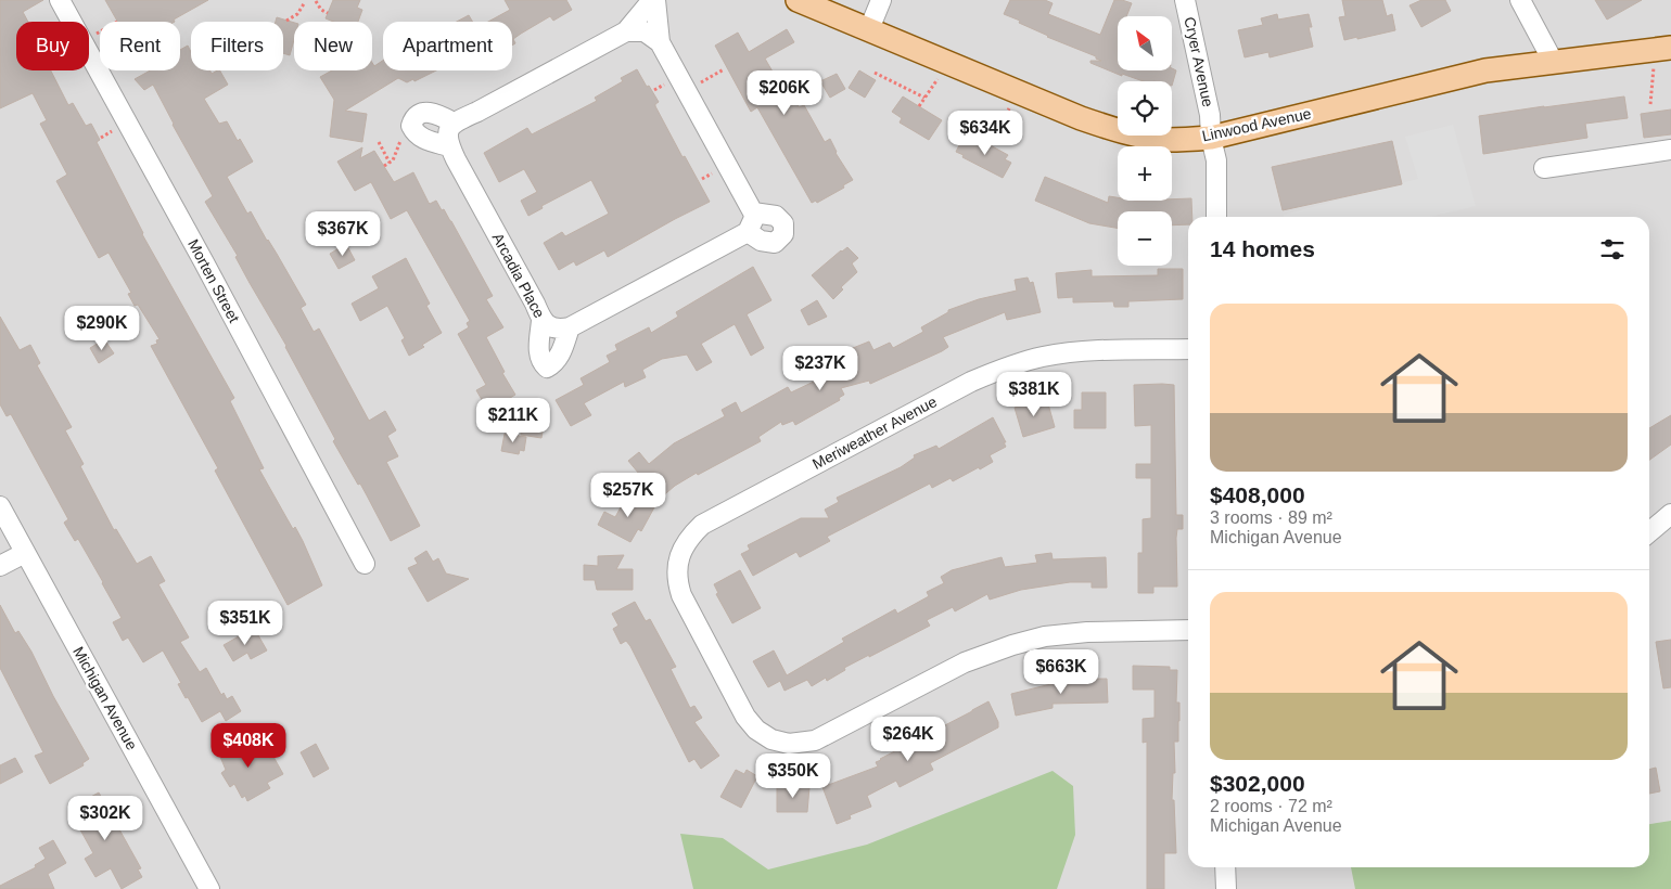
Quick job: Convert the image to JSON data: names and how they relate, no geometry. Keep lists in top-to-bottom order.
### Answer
{
  "streets": {
    "main road": ["Linwood Avenue"],
    "street": [
      "Cryer Avenue",
      "Arcadia Place",
      "Morten Street",
      "Meriweather Avenue",
      "Michigan Avenue"
    ]
  },
  "crossings": [
    ["Cryer Avenue", "Linwood Avenue"]
  ],
  "north": "top left",
  "page": {
    "map_buttons": ["+", "−"],
    "chip": [
      "Buy",
      "Rent",
      "Filters",
      "New",
      "Apartment"
    ],
    "price": [
      "$206K",
      "$634K",
      "$367K",
      "$290K",
      "$237K",
      "$381K",
      "$211K",
      "$257K",
      "$351K",
      "$663K",
      "$264K",
      "$408K",
      "$350K",
      "$302K"
    ],
    "heading": "14 homes",
    "list": [
      {
        "name": "$408,000",
        "note": "3 rooms · 89 m² · Michigan Avenue"
      },
      {
        "name": "$302,000",
        "note": "2 rooms · 72 m² · Michigan Avenue"
      }
    ]
  }
}
